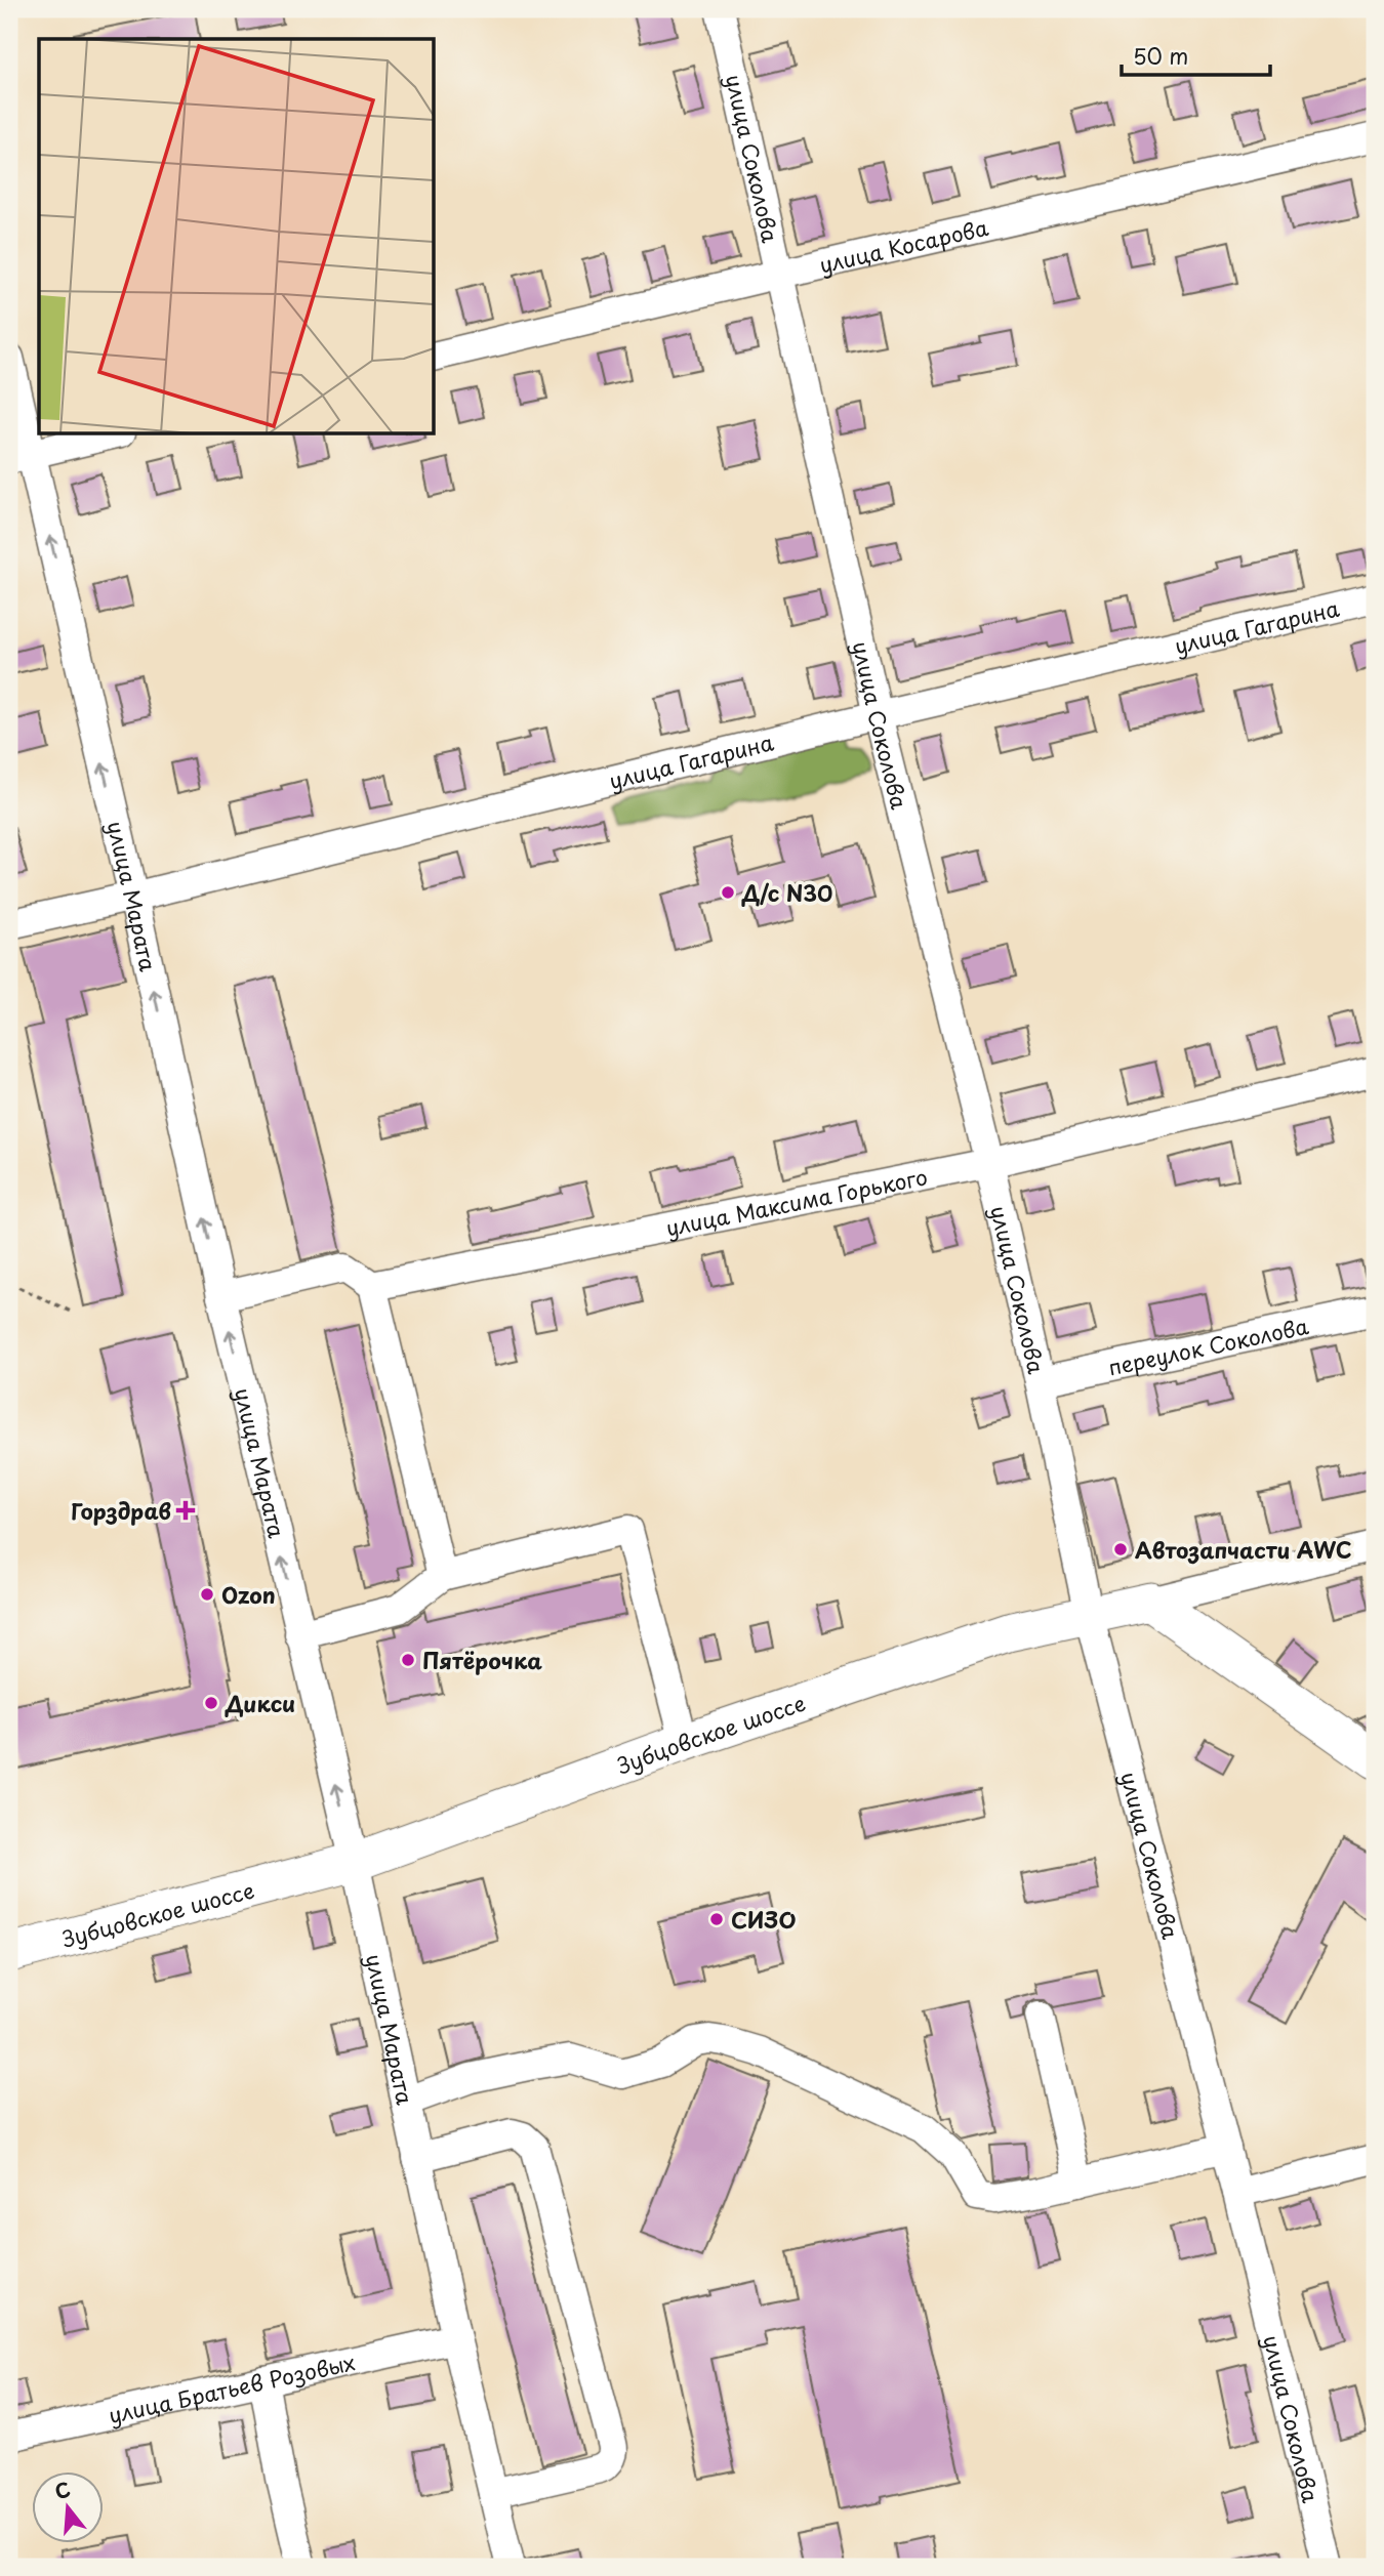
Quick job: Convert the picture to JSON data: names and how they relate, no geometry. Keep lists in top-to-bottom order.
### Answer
{
  "streets": {
    "main road": ["Зубцовское шоссе"],
    "street": [
      "улица Соколова",
      "улица Косарова",
      "улица Гагарина",
      "улица Марата",
      "улица Максима Горького",
      "переулок Соколова",
      "улица Братьев Розовых"
    ]
  },
  "crossings": [
    ["улица Соколова", "улица Косарова"],
    ["улица Соколова", "улица Гагарина"],
    ["улица Соколова", "улица Максима Горького"],
    ["улица Соколова", "переулок Соколова"],
    ["улица Соколова", "Зубцовское шоссе"],
    ["улица Гагарина", "улица Марата"],
    ["улица Марата", "Зубцовское шоссе"],
    ["улица Марата", "улица Братьев Розовых"]
  ],
  "one_way": ["улица Марата"],
  "places": {
    "other": [
      "Д/с N30",
      "Автозапчасти AWC",
      "Ozon",
      "Пятёрочка",
      "Дикси",
      "СИЗО"
    ],
    "health": ["Горздрав"]
  },
  "scale_bar": "50 m",
  "north": "top"
}
